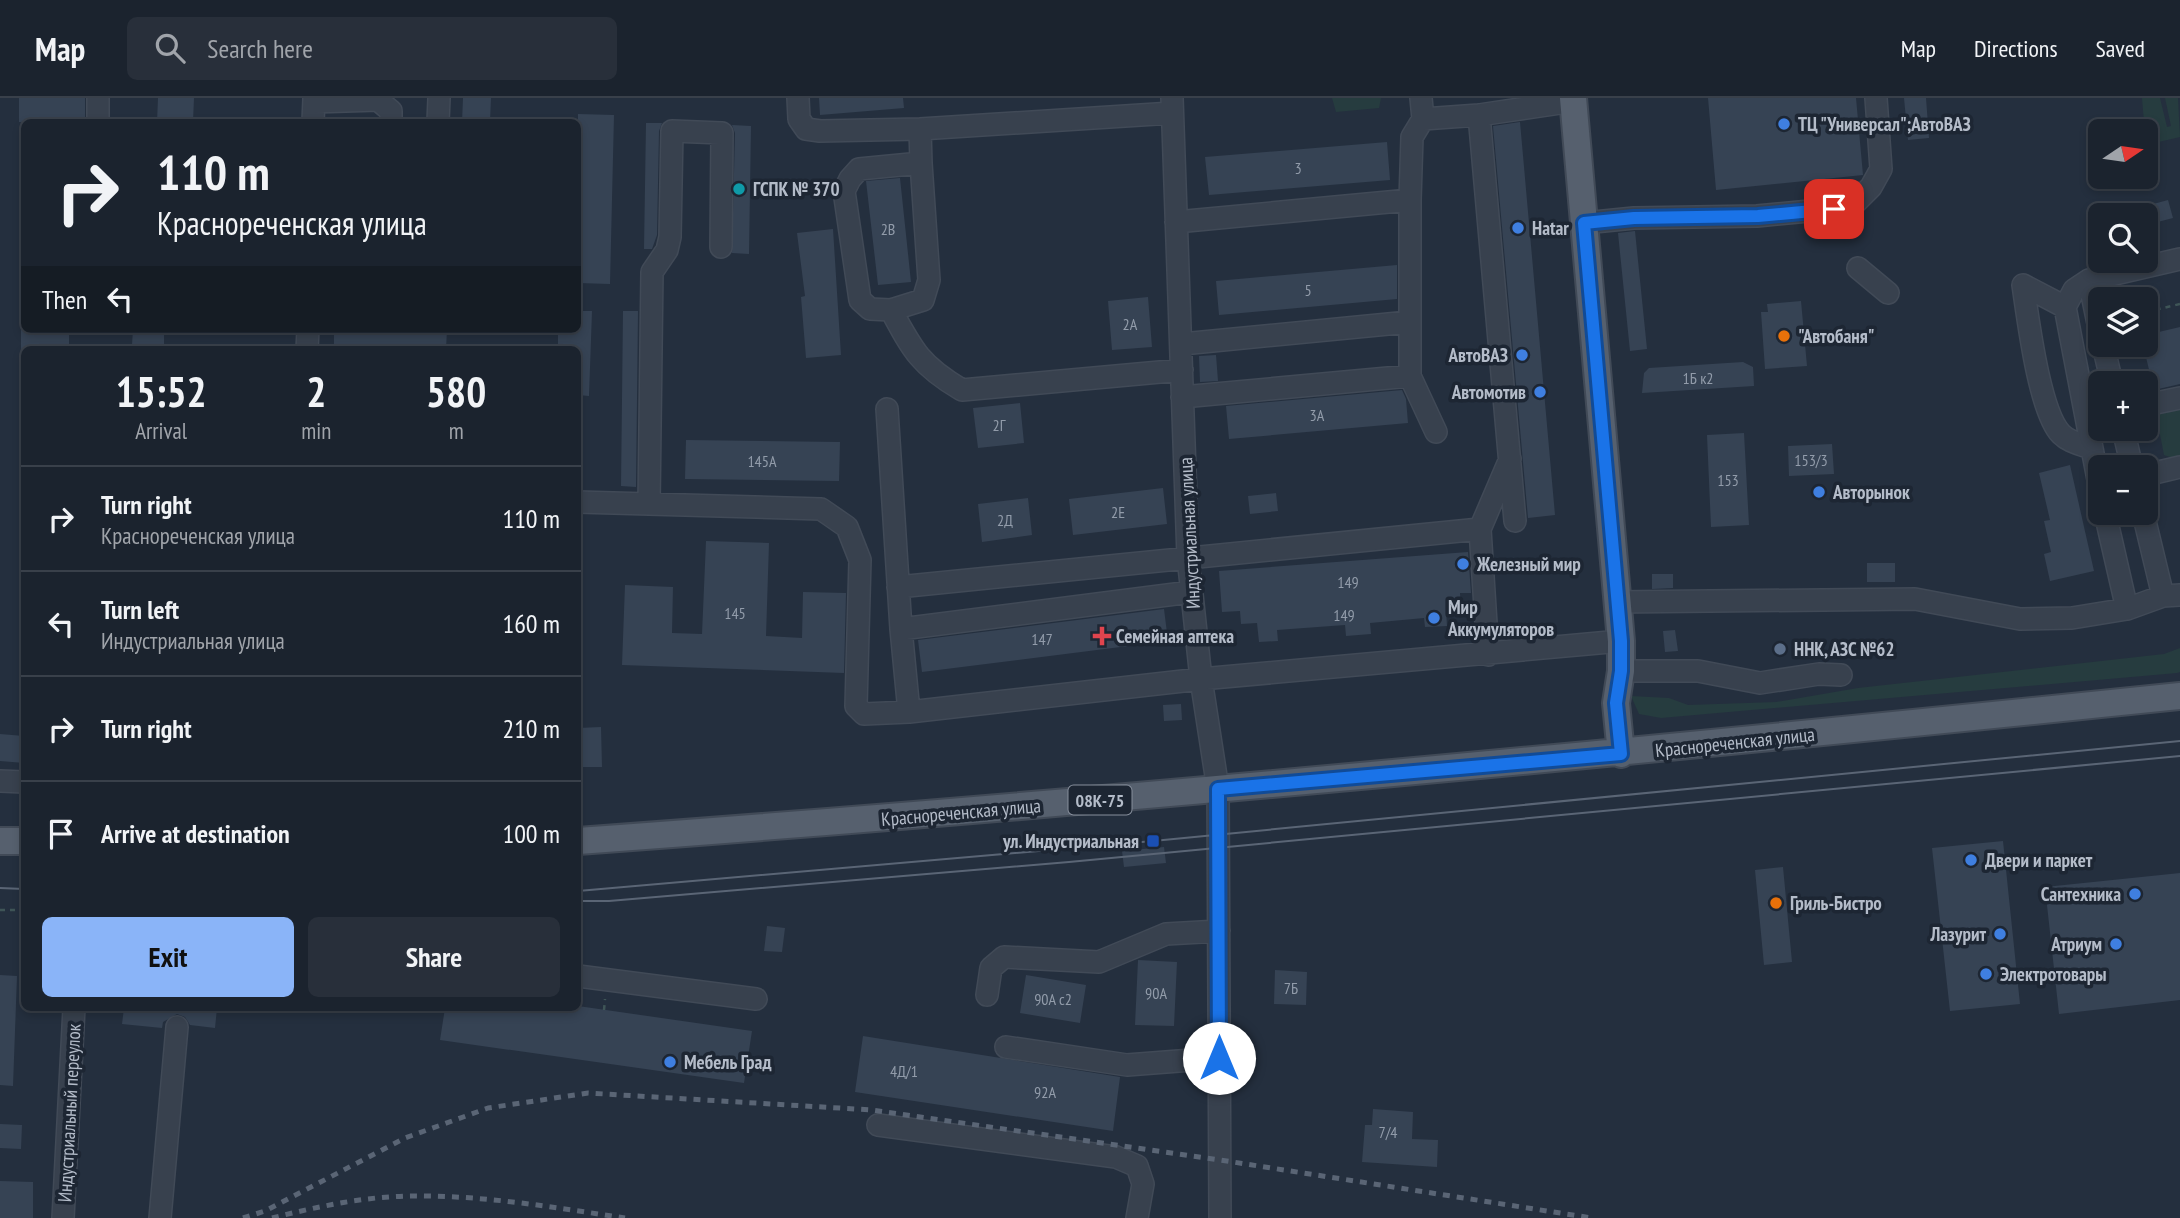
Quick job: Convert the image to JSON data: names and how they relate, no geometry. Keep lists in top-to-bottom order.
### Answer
{
  "streets": {
    "main road": ["Краснореченская улица", "08К-75"],
    "street": ["Индустриальная улица", "Индустриальный переулок"]
  },
  "crossings": [
    ["Индустриальная улица", "Краснореченская улица"]
  ],
  "places": {
    "other": [
      "ТЦ \"Универсал\";АвтоВАЗ",
      "ГСПК № 370",
      "Hatar",
      "\"Автобаня\"",
      "АвтоВАЗ",
      "Автомотив",
      "Авторынок",
      "Железный мир",
      "Мир Аккумуляторов",
      "ННК, АЗС №62",
      "Двери и паркет",
      "Сантехника",
      "Гриль-Бистро",
      "Лазурит",
      "Атриум",
      "Электротовары",
      "Мебель Град"
    ],
    "health": ["Семейная аптека"],
    "transit": ["ул. Индустриальная"]
  },
  "house_numbers": [
    "3",
    "2В",
    "5",
    "2А",
    "1Б к2",
    "3А",
    "2Г",
    "153/3",
    "145А",
    "153",
    "2Е",
    "2Д",
    "149",
    "145",
    "149",
    "147",
    "7Б",
    "90А",
    "90А с2",
    "4Д/1",
    "92А",
    "7/4"
  ],
  "north": "right",
  "page": {
    "header": "Map",
    "search": "Search here",
    "nav": ["Map", "Directions", "Saved"],
    "map_buttons": ["+", "−"],
    "turn": ["110 m", "Краснореченская улица"],
    "then": "Then",
    "eta": [
      "15:52",
      "Arrival",
      "2",
      "min",
      "580",
      "m"
    ],
    "list": [
      {
        "name": "Turn right",
        "note": "Краснореченская улица",
        "value": "110 m"
      },
      {
        "name": "Turn left",
        "note": "Индустриальная улица",
        "value": "160 m"
      },
      {
        "name": "Turn right",
        "value": "210 m"
      },
      {
        "name": "Arrive at destination",
        "value": "100 m"
      }
    ],
    "buttons": ["Exit", "Share"]
  }
}
